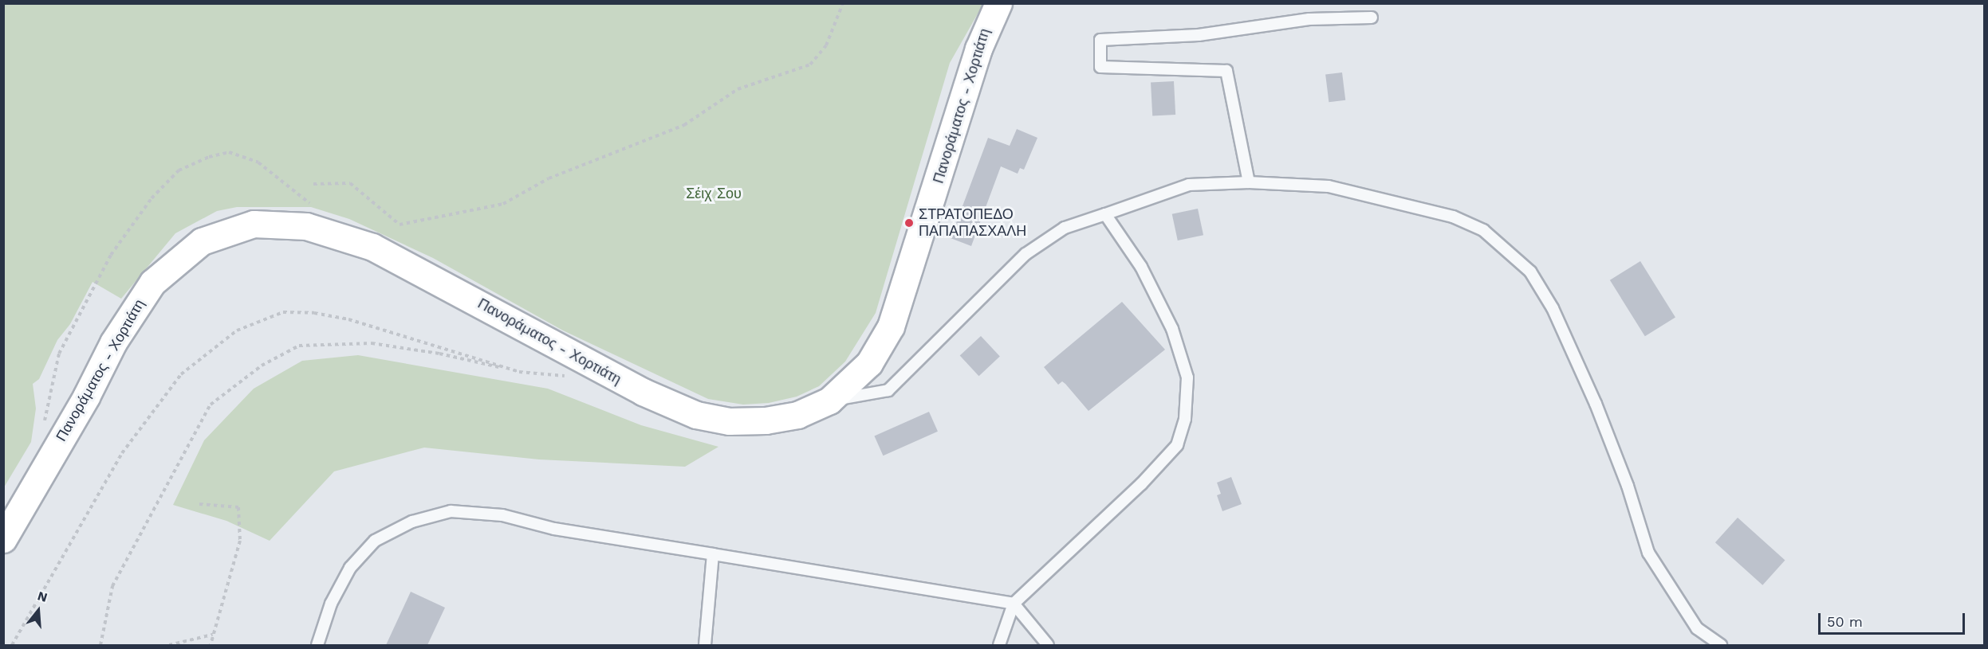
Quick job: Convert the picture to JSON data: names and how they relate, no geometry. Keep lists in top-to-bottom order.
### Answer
{
  "streets": {
    "main road": ["Πανοράματος - Χορτιάτη"]
  },
  "parks": ["Σέιχ Σου"],
  "places": ["ΣΤΡΑΤΟΠΕΔΟ ΠΑΠΑΠΑΣΧΑΛΗ"],
  "scale_bar": "50 m",
  "north": "top"
}
